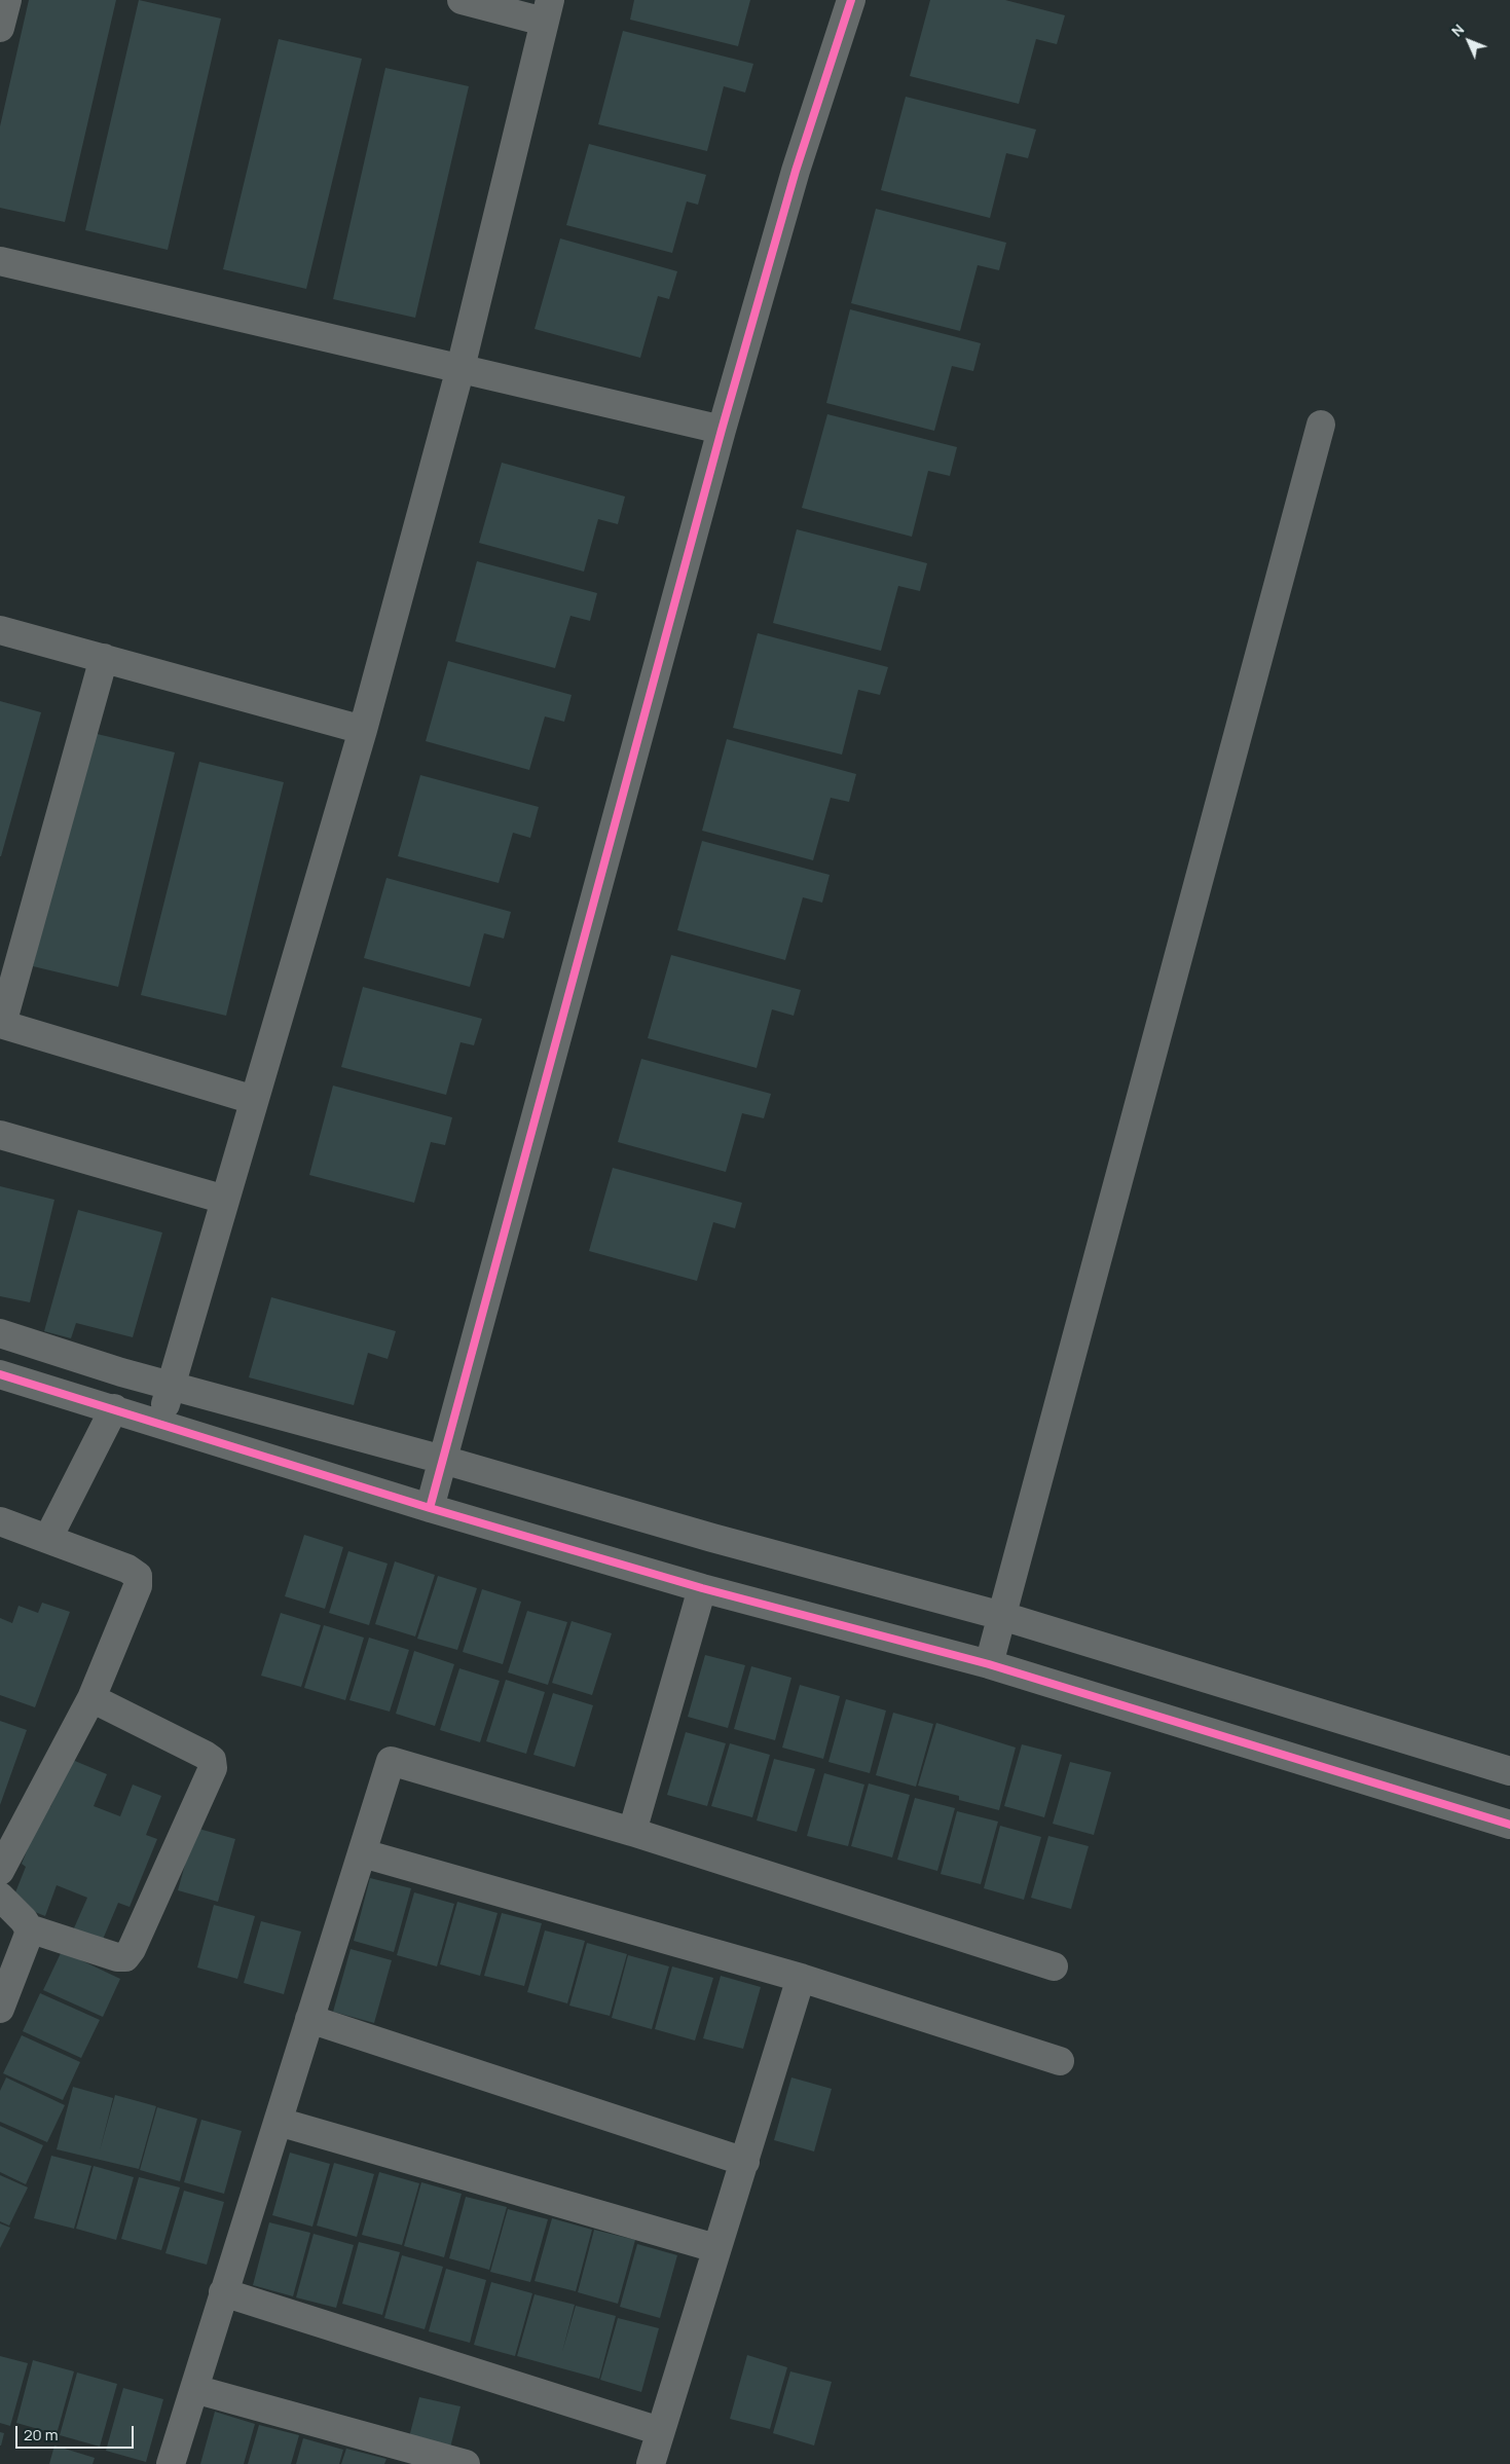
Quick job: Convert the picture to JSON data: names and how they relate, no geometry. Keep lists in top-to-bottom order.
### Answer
{
  "scale_bar": "20 m",
  "north": "top left"
}
